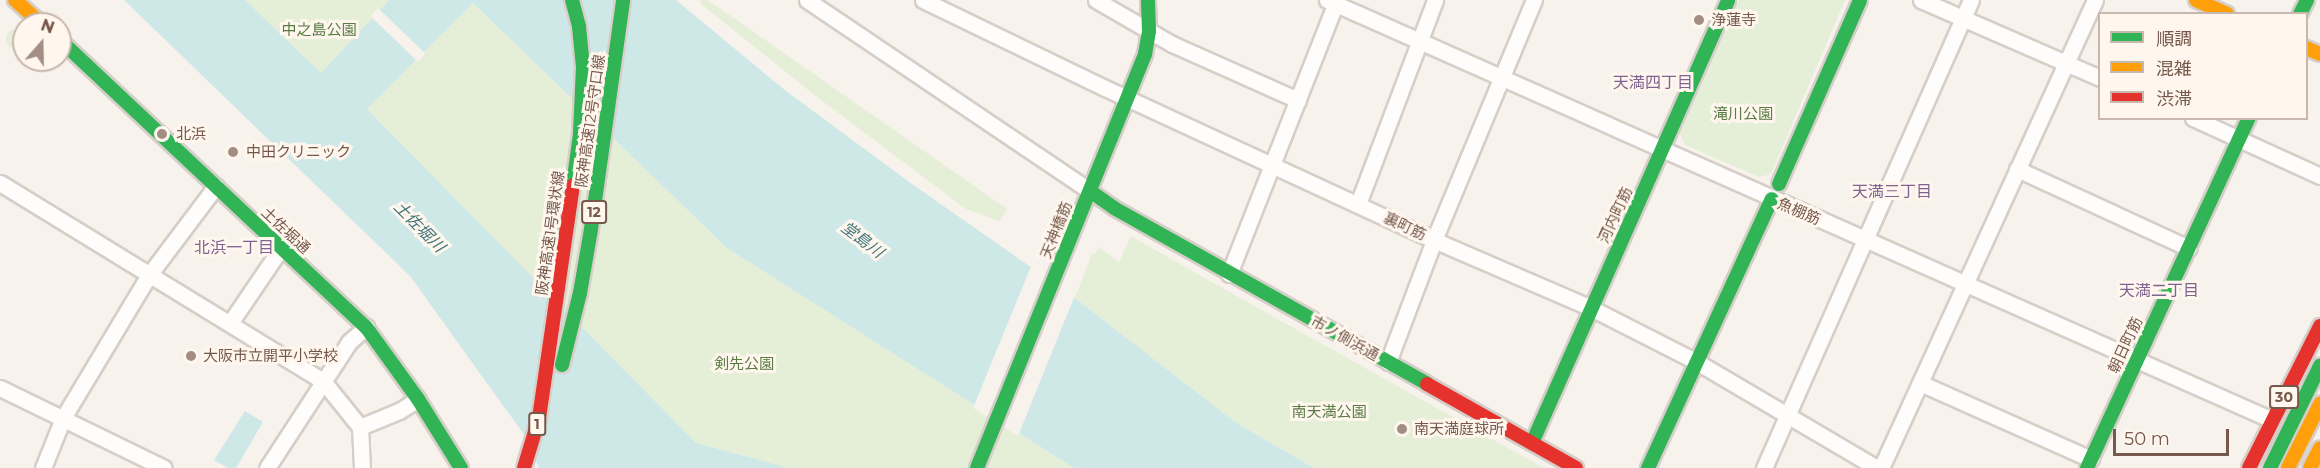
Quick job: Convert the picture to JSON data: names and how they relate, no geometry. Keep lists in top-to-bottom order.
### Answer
{
  "streets": {
    "main road": [
      "阪神高速12号守口線",
      "12",
      "河内町筋",
      "土佐堀通",
      "天神橋筋",
      "阪神高速1号環状線",
      "市ノ側浜通",
      "朝日町筋",
      "30",
      "1"
    ],
    "street": ["魚棚筋", "裏町筋"]
  },
  "crossings": [
    ["阪神高速12号守口線", "阪神高速1号環状線"],
    ["魚棚筋", "河内町筋"],
    ["魚棚筋", "朝日町筋"],
    ["魚棚筋", "30"],
    ["河内町筋", "裏町筋"],
    ["河内町筋", "市ノ側浜通"],
    ["裏町筋", "天神橋筋"],
    ["天神橋筋", "市ノ側浜通"]
  ],
  "districts": [
    "天満四丁目",
    "天満三丁目",
    "北浜一丁目",
    "天満二丁目"
  ],
  "water": ["土佐堀川", "堂島川"],
  "parks": [
    "中之島公園",
    "滝川公園",
    "剣先公園",
    "南天満公園"
  ],
  "places": [
    "浄蓮寺",
    "北浜",
    "中田クリニック",
    "大阪市立開平小学校",
    "南天満庭球所"
  ],
  "legend": ["順調", "混雑", "渋滞"],
  "scale_bar": "50 m",
  "north": "top"
}
